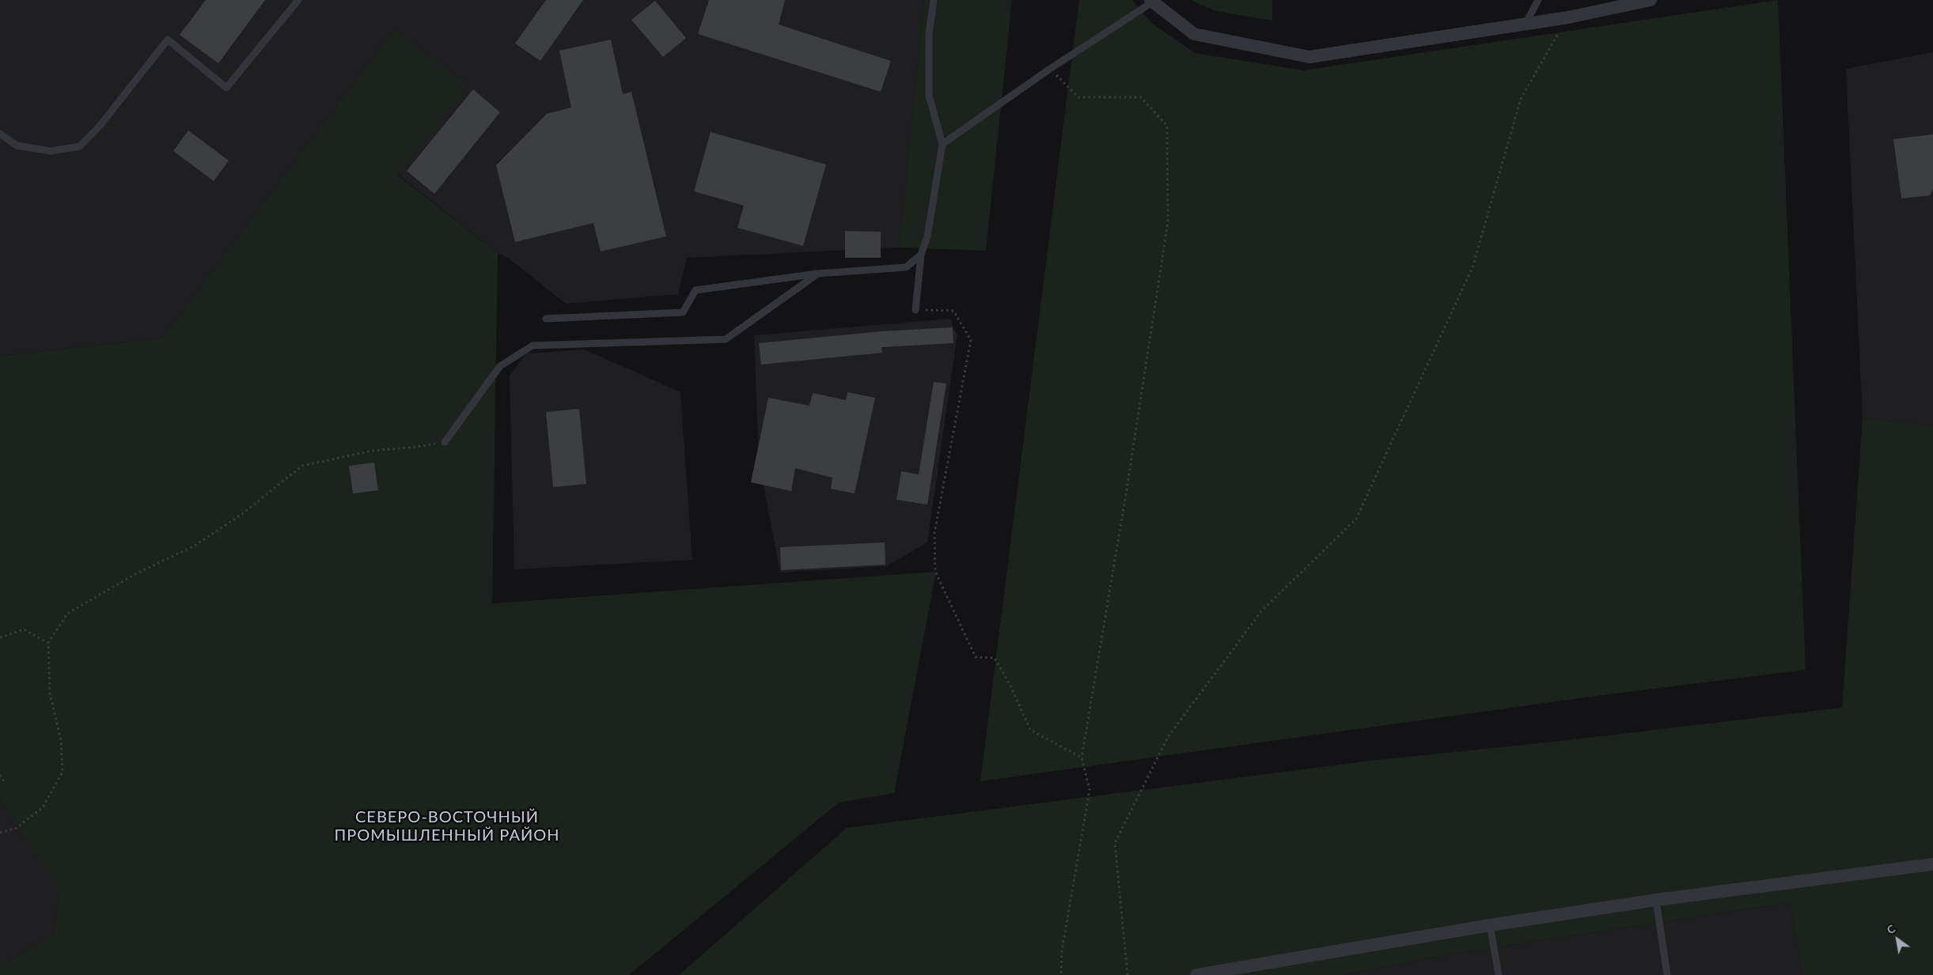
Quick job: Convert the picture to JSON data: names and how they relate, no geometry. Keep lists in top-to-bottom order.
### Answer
{
  "districts": ["СЕВЕРО-ВОСТОЧНЫЙ ПРОМЫШЛЕННЫЙ РАЙОН"],
  "north": "top left"
}
